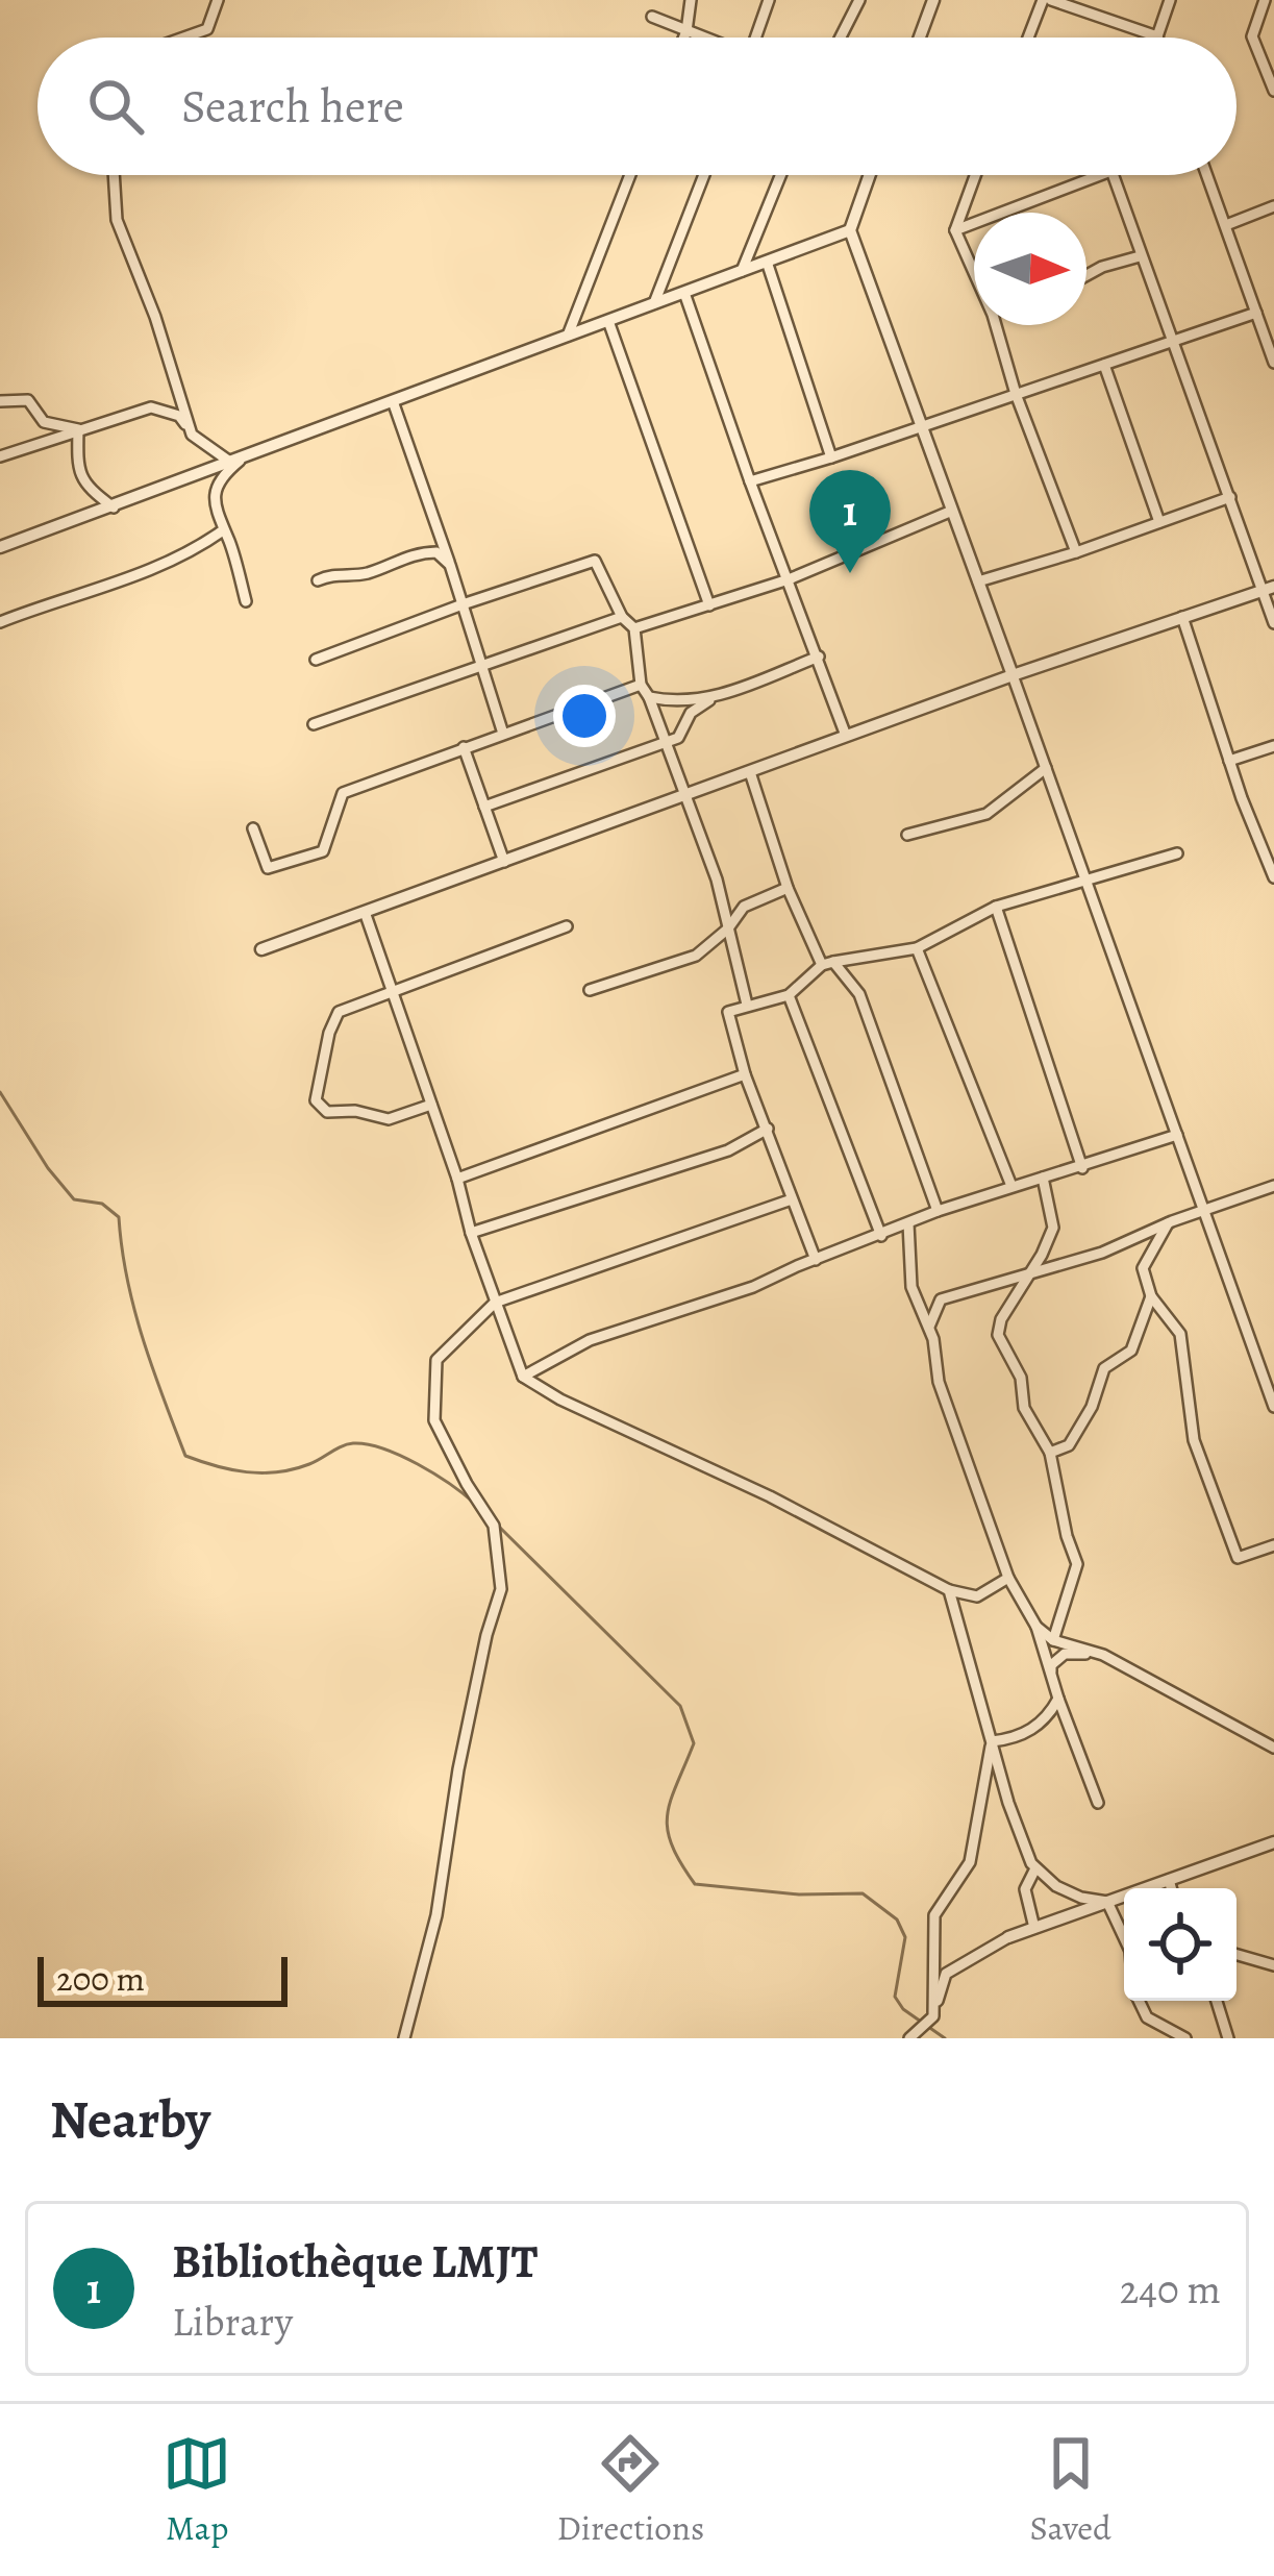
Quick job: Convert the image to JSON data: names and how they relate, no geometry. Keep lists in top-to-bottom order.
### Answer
{
  "scale_bar": "200 m",
  "north": "right",
  "page": {
    "search": "Search here",
    "pins": "1",
    "scale": "200 m",
    "heading": "Nearby",
    "list": [
      {
        "mark": "1",
        "name": "Bibliothèque LMJT",
        "note": "Library",
        "value": "240 m"
      }
    ],
    "nav": ["Map", "Directions", "Saved"]
  }
}
